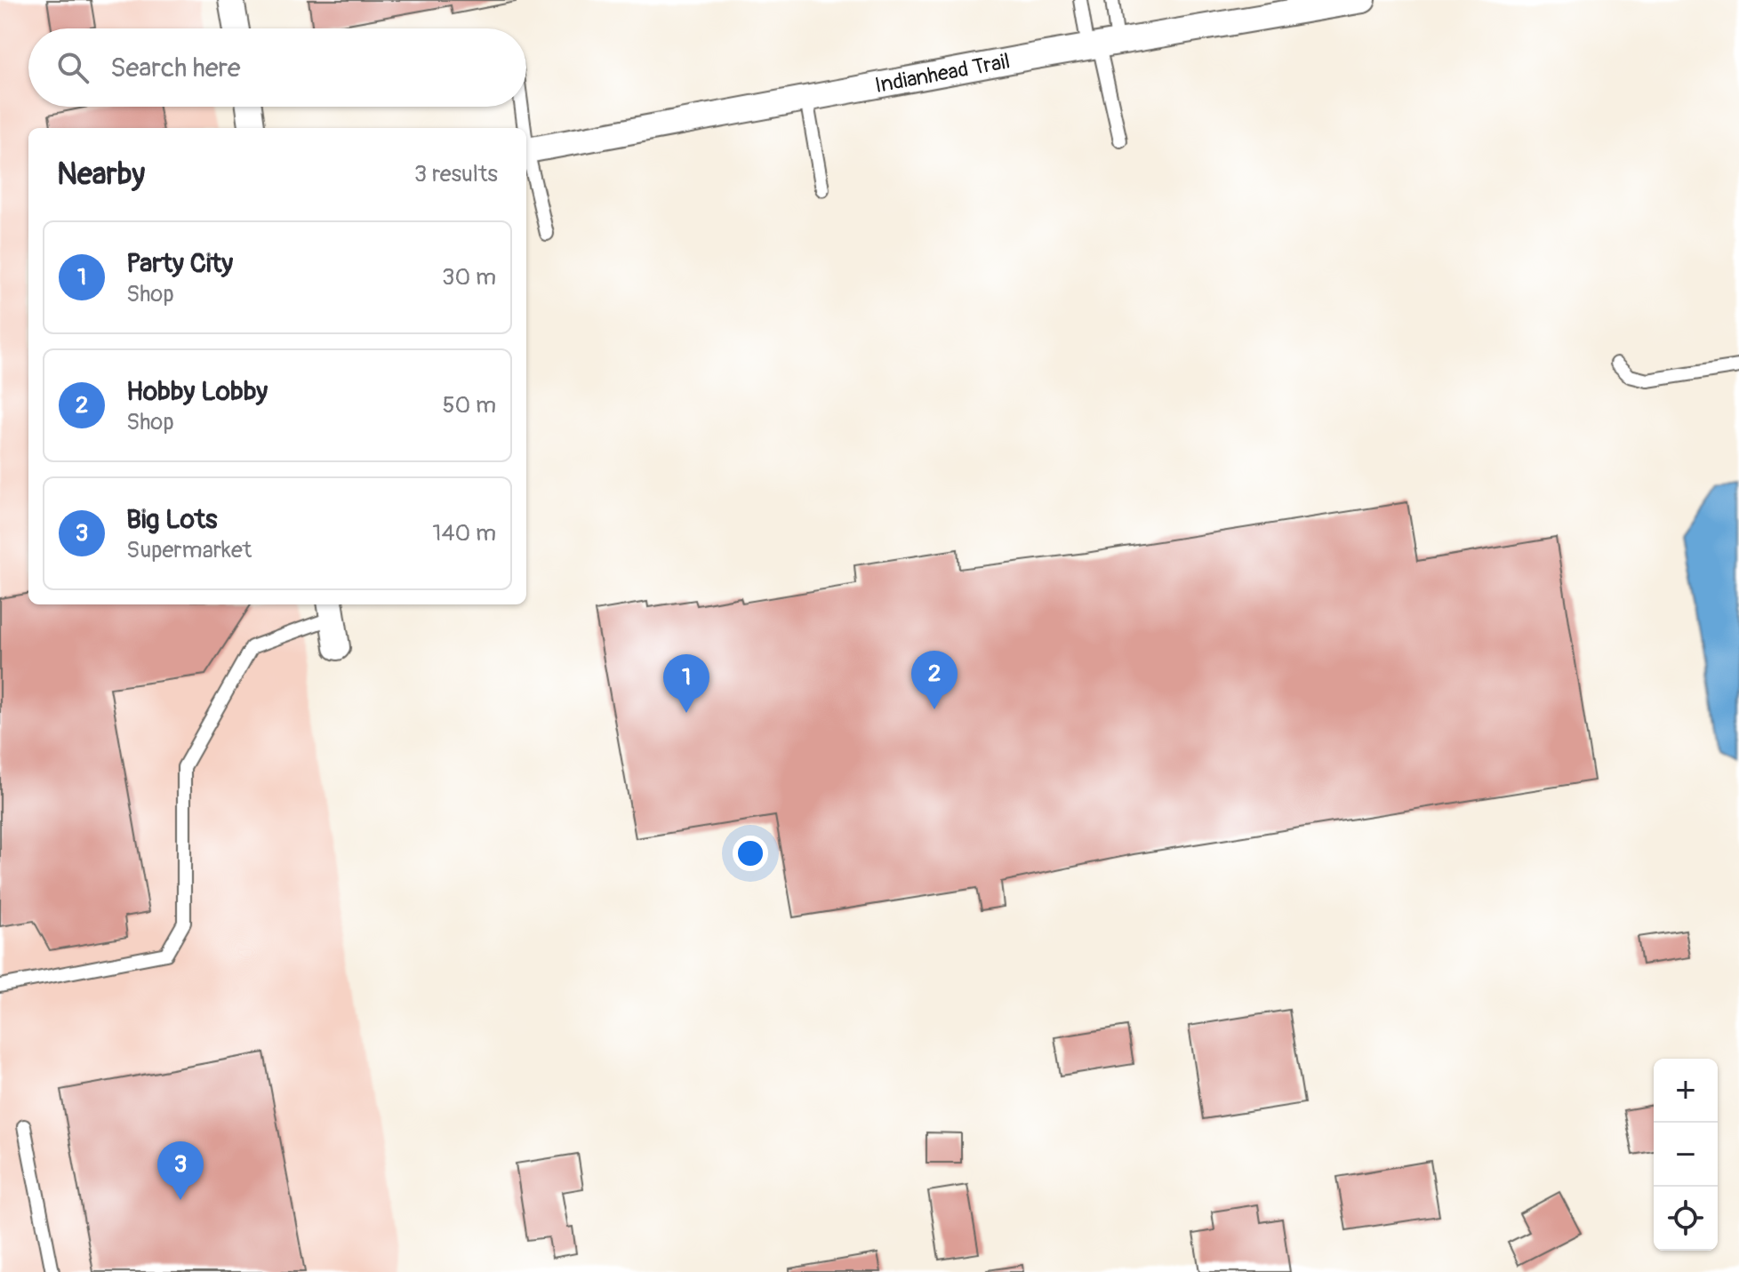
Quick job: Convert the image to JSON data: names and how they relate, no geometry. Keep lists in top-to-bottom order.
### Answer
{
  "streets": {
    "street": ["Indianhead Trail"]
  },
  "page": {
    "search": "Search here",
    "heading": ["Nearby", "3 results"],
    "list": [
      {
        "mark": "1",
        "name": "Party City",
        "note": "Shop",
        "value": "30 m"
      },
      {
        "mark": "2",
        "name": "Hobby Lobby",
        "note": "Shop",
        "value": "50 m"
      },
      {
        "mark": "3",
        "name": "Big Lots",
        "note": "Supermarket",
        "value": "140 m"
      }
    ],
    "pins": ["2", "1", "3"],
    "map_buttons": ["+", "−"]
  }
}
